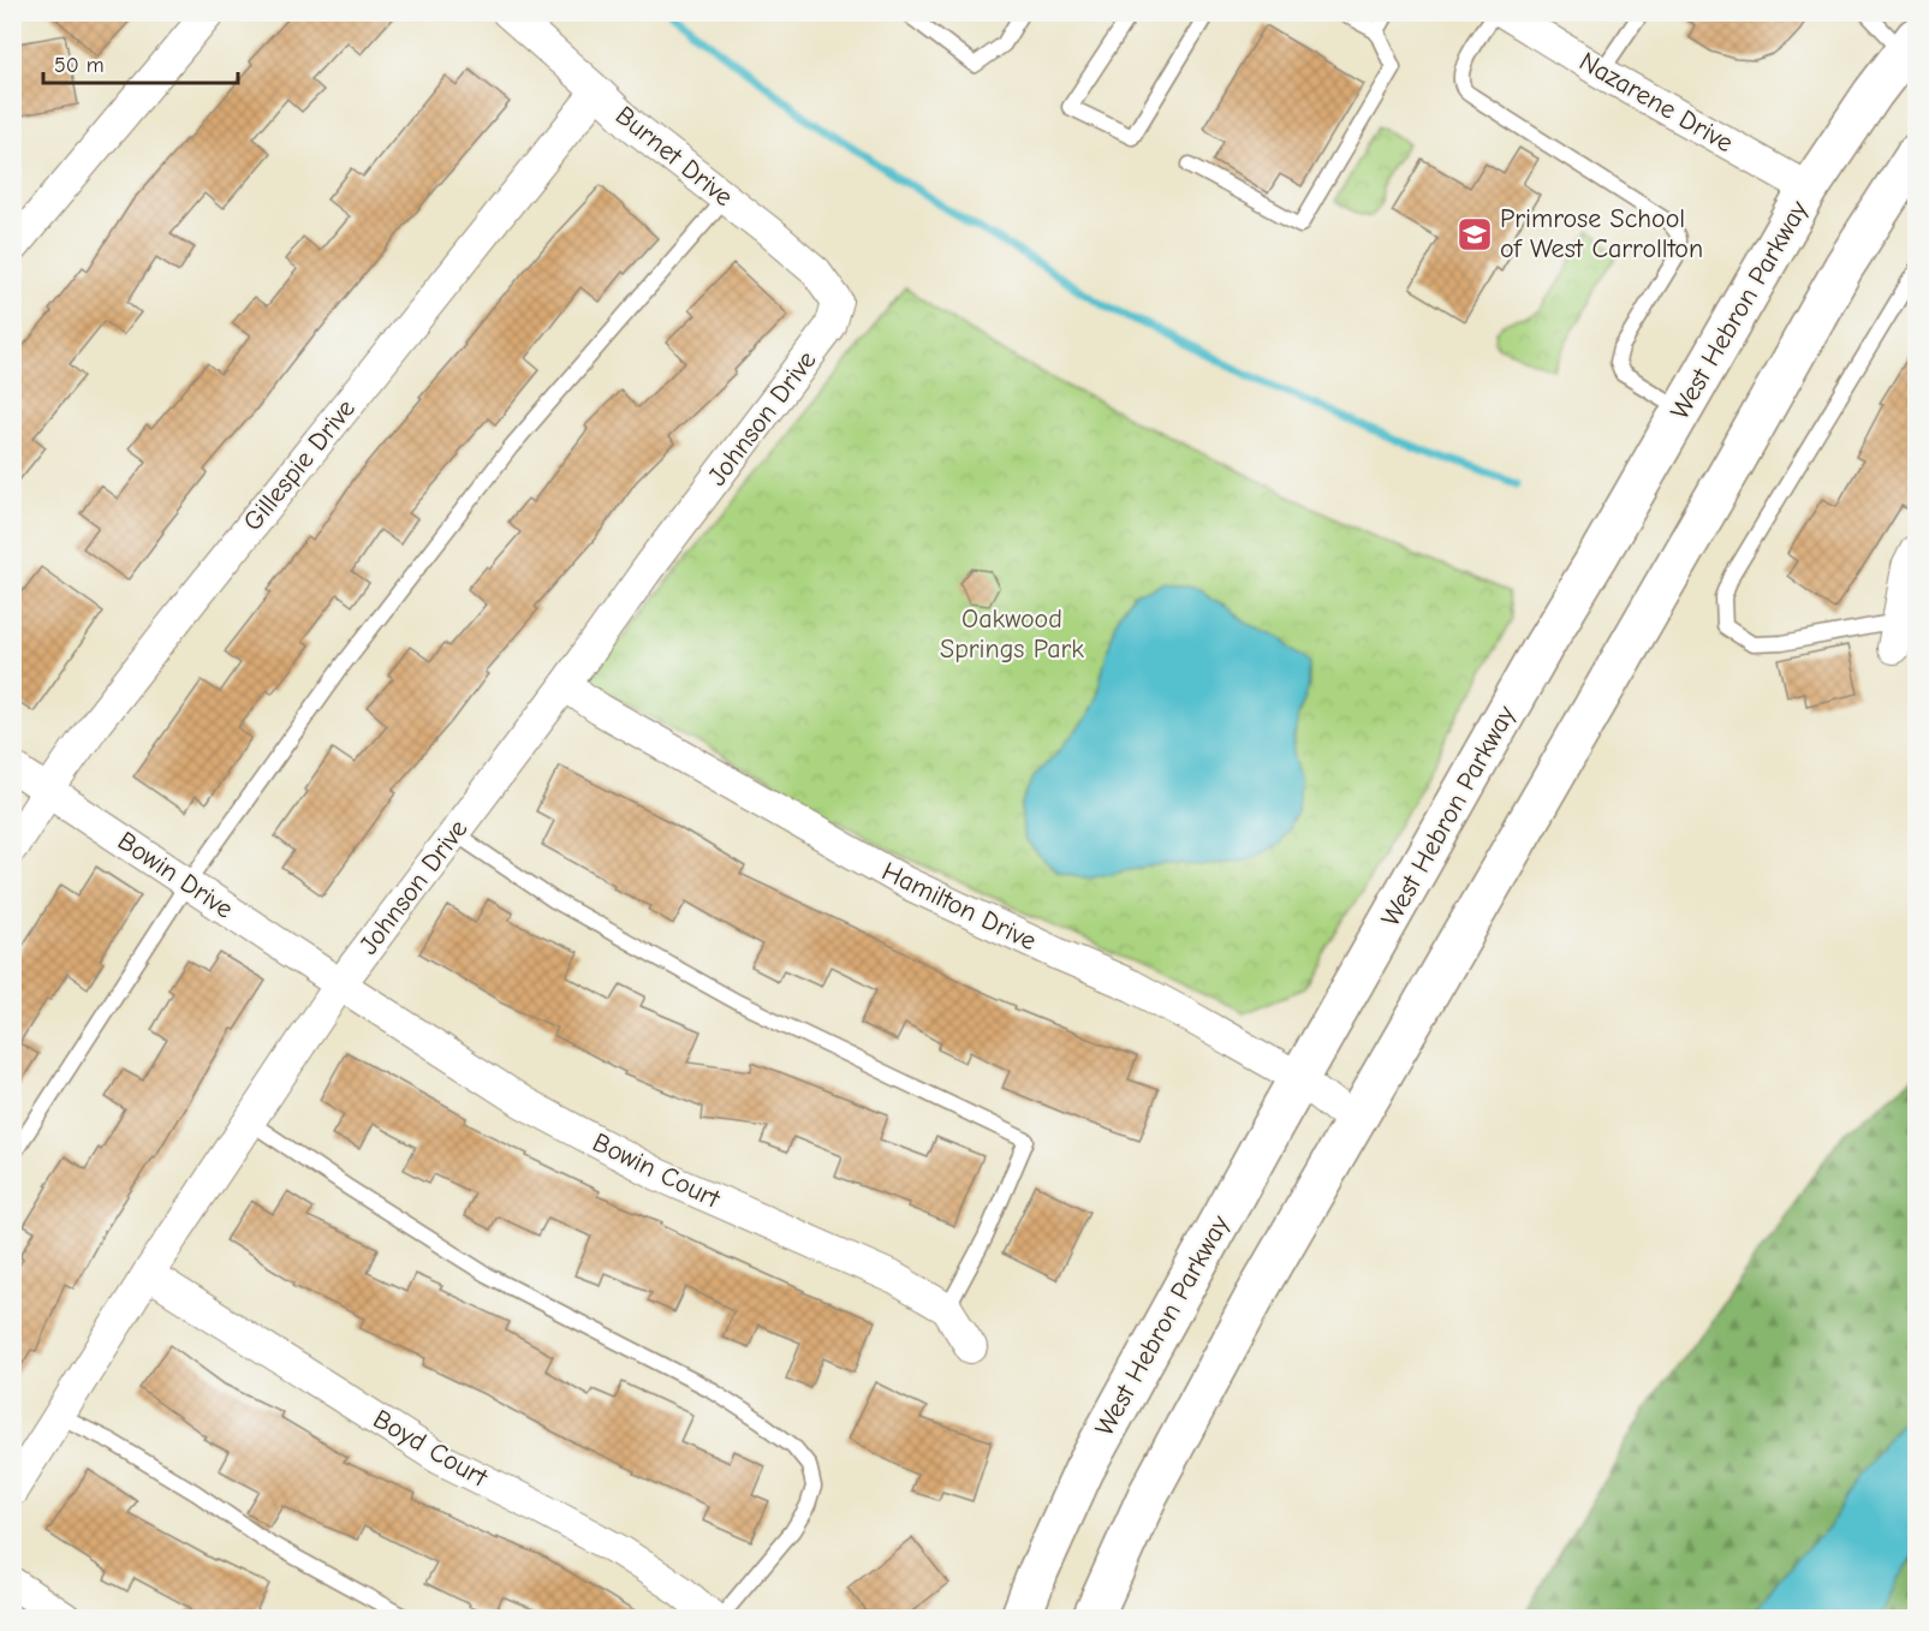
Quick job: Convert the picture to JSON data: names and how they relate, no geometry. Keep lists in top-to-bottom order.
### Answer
{
  "streets": {
    "main road": ["West Hebron Parkway"],
    "street": [
      "Nazarene Drive",
      "Burnet Drive",
      "Johnson Drive",
      "Gillespie Drive",
      "Bowin Drive",
      "Hamilton Drive",
      "Bowin Court",
      "Boyd Court"
    ]
  },
  "crossings": [
    ["Nazarene Drive", "West Hebron Parkway"],
    ["Burnet Drive", "Johnson Drive"],
    ["Burnet Drive", "Gillespie Drive"],
    ["West Hebron Parkway", "Hamilton Drive"],
    ["Johnson Drive", "Bowin Drive"],
    ["Johnson Drive", "Hamilton Drive"],
    ["Johnson Drive", "Bowin Court"],
    ["Johnson Drive", "Boyd Court"],
    ["Gillespie Drive", "Bowin Drive"],
    ["Bowin Drive", "Bowin Court"]
  ],
  "parks": ["Oakwood Springs Park"],
  "places": {
    "school or university": ["Primrose School of West Carrollton"]
  },
  "scale_bar": "50 m"
}
